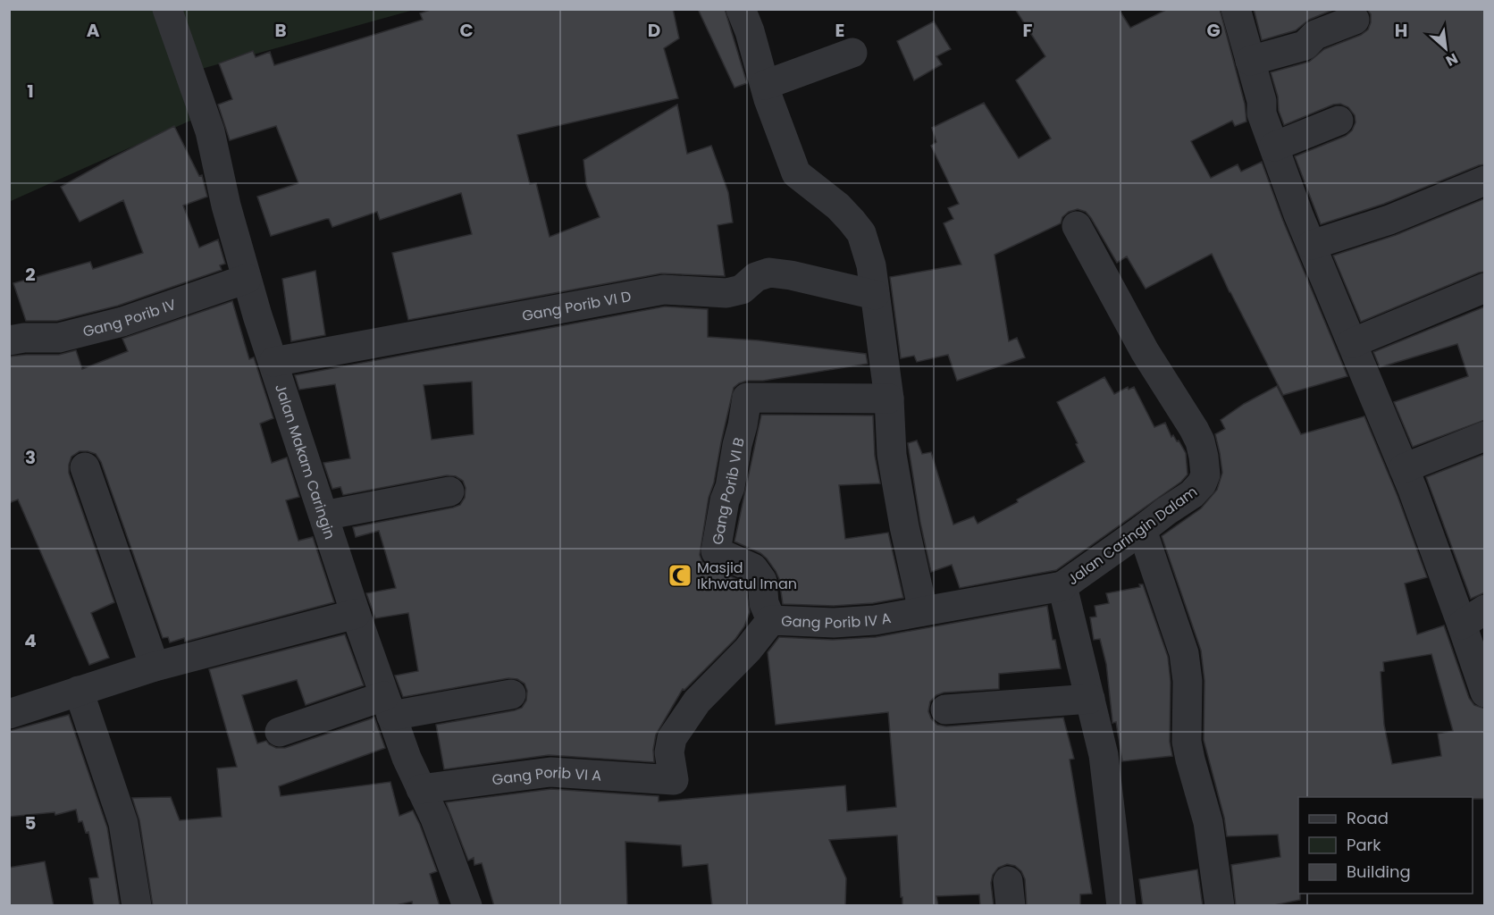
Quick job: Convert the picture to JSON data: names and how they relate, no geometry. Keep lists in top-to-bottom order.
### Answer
{
  "streets": {
    "street": [
      "Gang Porib VI D",
      "Gang Porib IV",
      "Jalan Makam Caringin",
      "Gang Porib VI B",
      "Jalan Caringin Dalam",
      "Gang Porib IV A",
      "Gang Porib VI A"
    ]
  },
  "crossings": [
    ["Gang Porib VI D", "Jalan Makam Caringin"],
    ["Gang Porib IV", "Jalan Makam Caringin"],
    ["Jalan Makam Caringin", "Gang Porib VI A"],
    ["Gang Porib VI B", "Gang Porib IV A"],
    ["Jalan Caringin Dalam", "Gang Porib IV A"],
    ["Gang Porib IV A", "Gang Porib VI A"]
  ],
  "places": {
    "mosque": ["Masjid Ikhwatul Iman"]
  },
  "legend": ["Road", "Park", "Building"],
  "north": "bottom right",
  "grid": {
    "columns": [
      "A",
      "B",
      "C",
      "D",
      "E",
      "F",
      "G",
      "H"
    ],
    "rows": [
      "1",
      "2",
      "3",
      "4",
      "5"
    ]
  }
}
